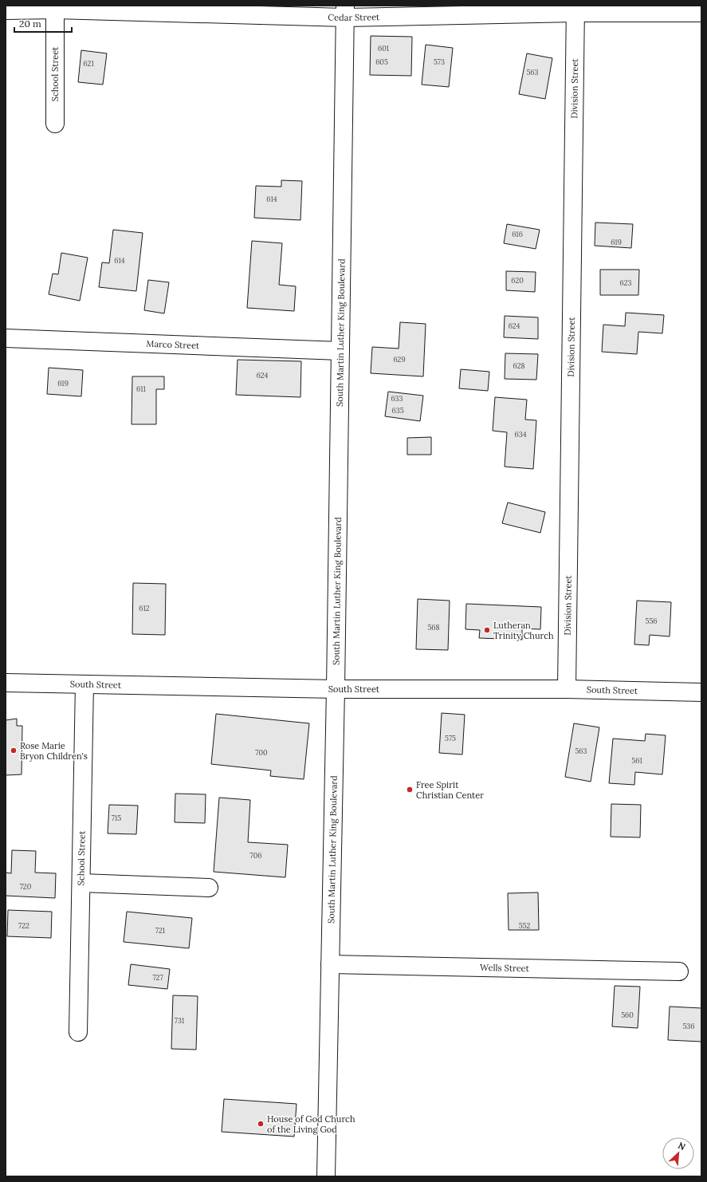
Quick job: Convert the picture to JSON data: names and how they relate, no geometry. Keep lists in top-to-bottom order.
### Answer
{
  "streets": {
    "street": [
      "Cedar Street",
      "School Street",
      "Division Street",
      "South Martin Luther King Boulevard",
      "Marco Street",
      "South Street",
      "Wells Street"
    ]
  },
  "crossings": [
    ["Cedar Street", "School Street"],
    ["Cedar Street", "Division Street"],
    ["Cedar Street", "South Martin Luther King Boulevard"],
    ["School Street", "South Street"],
    ["Division Street", "South Street"],
    ["South Martin Luther King Boulevard", "Marco Street"],
    ["South Martin Luther King Boulevard", "South Street"],
    ["South Martin Luther King Boulevard", "Wells Street"]
  ],
  "places": [
    "Lutheran Trinity Church",
    "Rose Marie Bryon Children's",
    "Free Spirit Christian Center",
    "House of God Church of the Living God"
  ],
  "house_numbers": [
    "601",
    "605",
    "573",
    "621",
    "563",
    "614",
    "616",
    "619",
    "614",
    "620",
    "623",
    "624",
    "629",
    "628",
    "624",
    "619",
    "611",
    "633",
    "635",
    "634",
    "612",
    "556",
    "568",
    "575",
    "563",
    "700",
    "561",
    "715",
    "706",
    "720",
    "722",
    "552",
    "721",
    "727",
    "560",
    "731",
    "536"
  ],
  "scale_bar": "20 m",
  "north": "top right"
}
